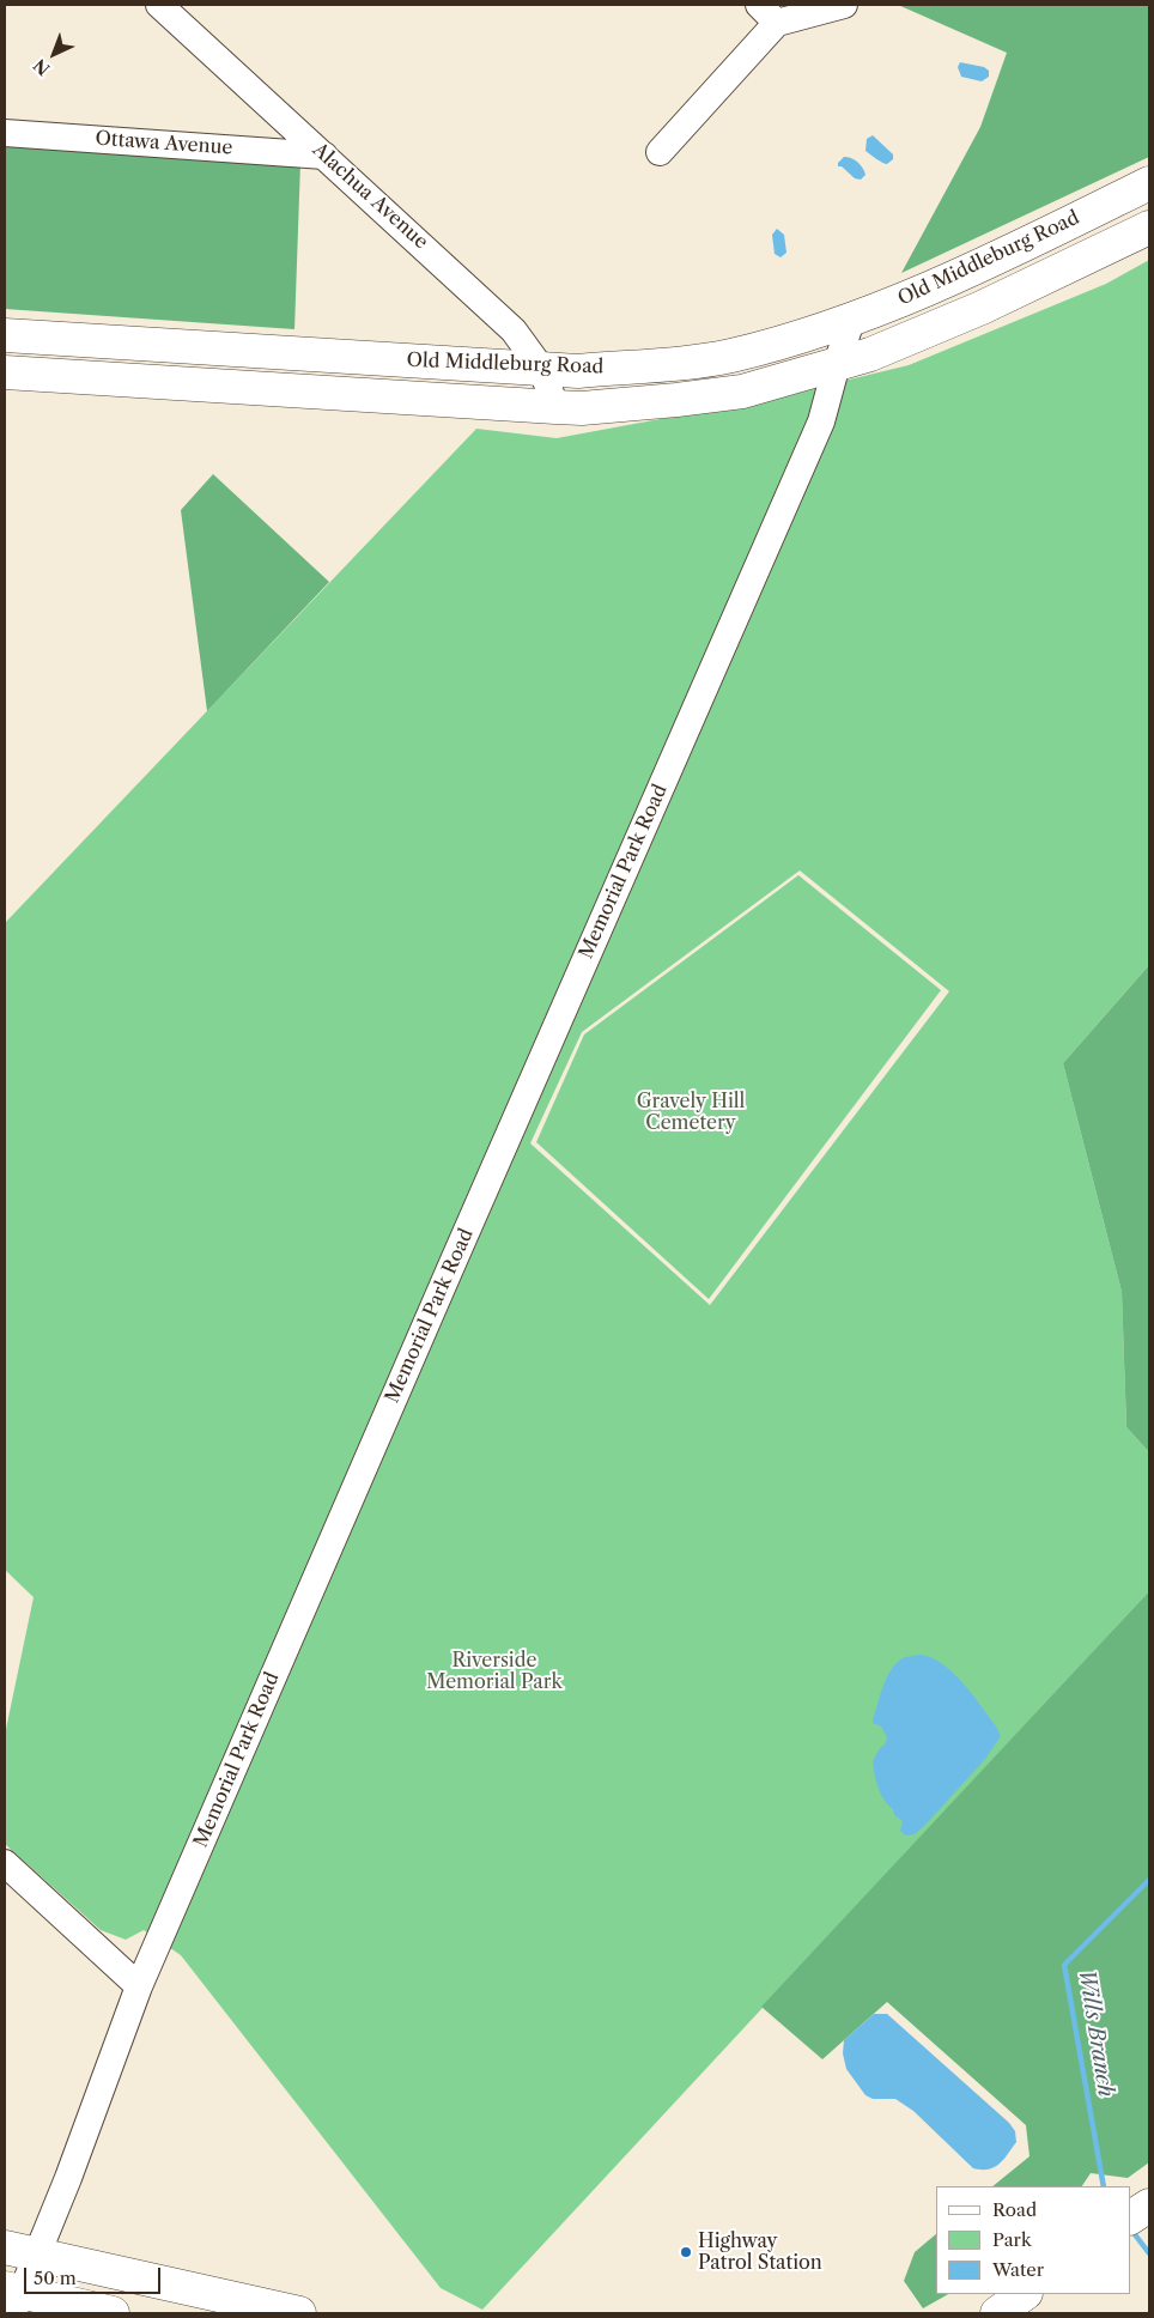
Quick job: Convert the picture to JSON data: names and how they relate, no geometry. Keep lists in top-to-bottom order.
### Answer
{
  "streets": {
    "main road": ["Old Middleburg Road"],
    "street": ["Ottawa Avenue", "Alachua Avenue", "Memorial Park Road"]
  },
  "crossings": [
    ["Ottawa Avenue", "Alachua Avenue"],
    ["Alachua Avenue", "Old Middleburg Road"],
    ["Old Middleburg Road", "Memorial Park Road"]
  ],
  "water": ["Wills Branch"],
  "parks": ["Gravely Hill Cemetery", "Riverside Memorial Park"],
  "places": ["Highway Patrol Station"],
  "legend": ["Road", "Park", "Water"],
  "scale_bar": "50 m",
  "north": "bottom left"
}
